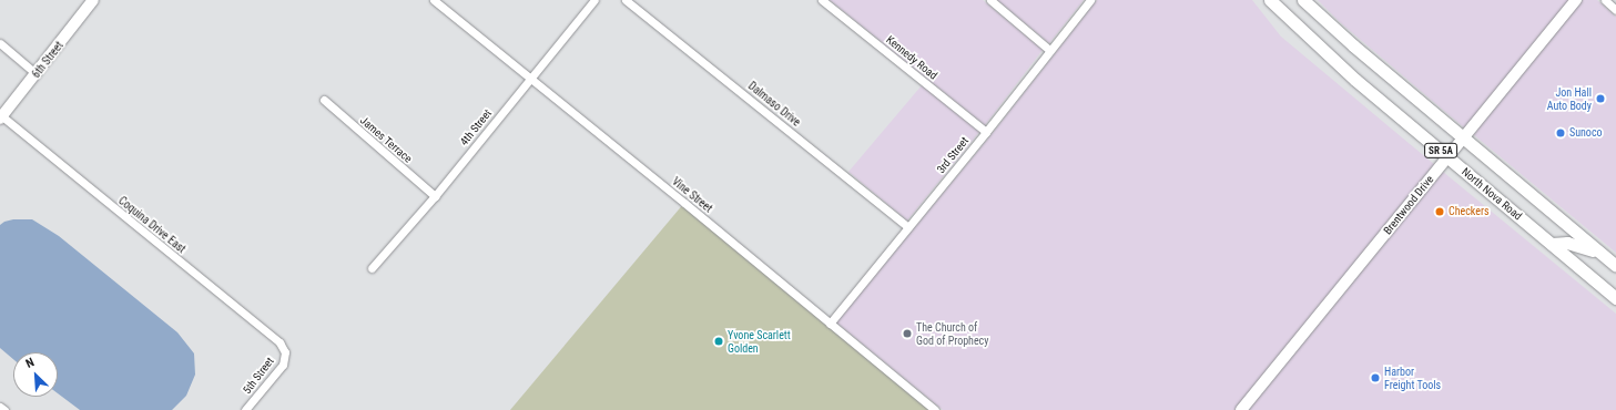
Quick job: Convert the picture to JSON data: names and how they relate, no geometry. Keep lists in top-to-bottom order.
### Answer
{
  "streets": {
    "main road": ["SR 5A", "North Nova Road"],
    "street": [
      "Kennedy Road",
      "6th Street",
      "Dalmaso Drive",
      "4th Street",
      "James Terrace",
      "3rd Street",
      "Vine Street",
      "Brentwood Drive",
      "Coquina Drive East",
      "5th Street"
    ]
  },
  "crossings": [
    ["Kennedy Road", "3rd Street"],
    ["6th Street", "Coquina Drive East"],
    ["Dalmaso Drive", "3rd Street"],
    ["4th Street", "James Terrace"],
    ["4th Street", "Vine Street"],
    ["SR 5A", "Brentwood Drive"],
    ["3rd Street", "Vine Street"],
    ["North Nova Road", "Brentwood Drive"],
    ["Coquina Drive East", "5th Street"]
  ],
  "places": [
    "Jon Hall Auto Body",
    "Sunoco",
    "Checkers",
    "The Church of God of Prophecy",
    "Yvone Scarlett Golden",
    "Harbor Freight Tools"
  ],
  "north": "top left"
}
